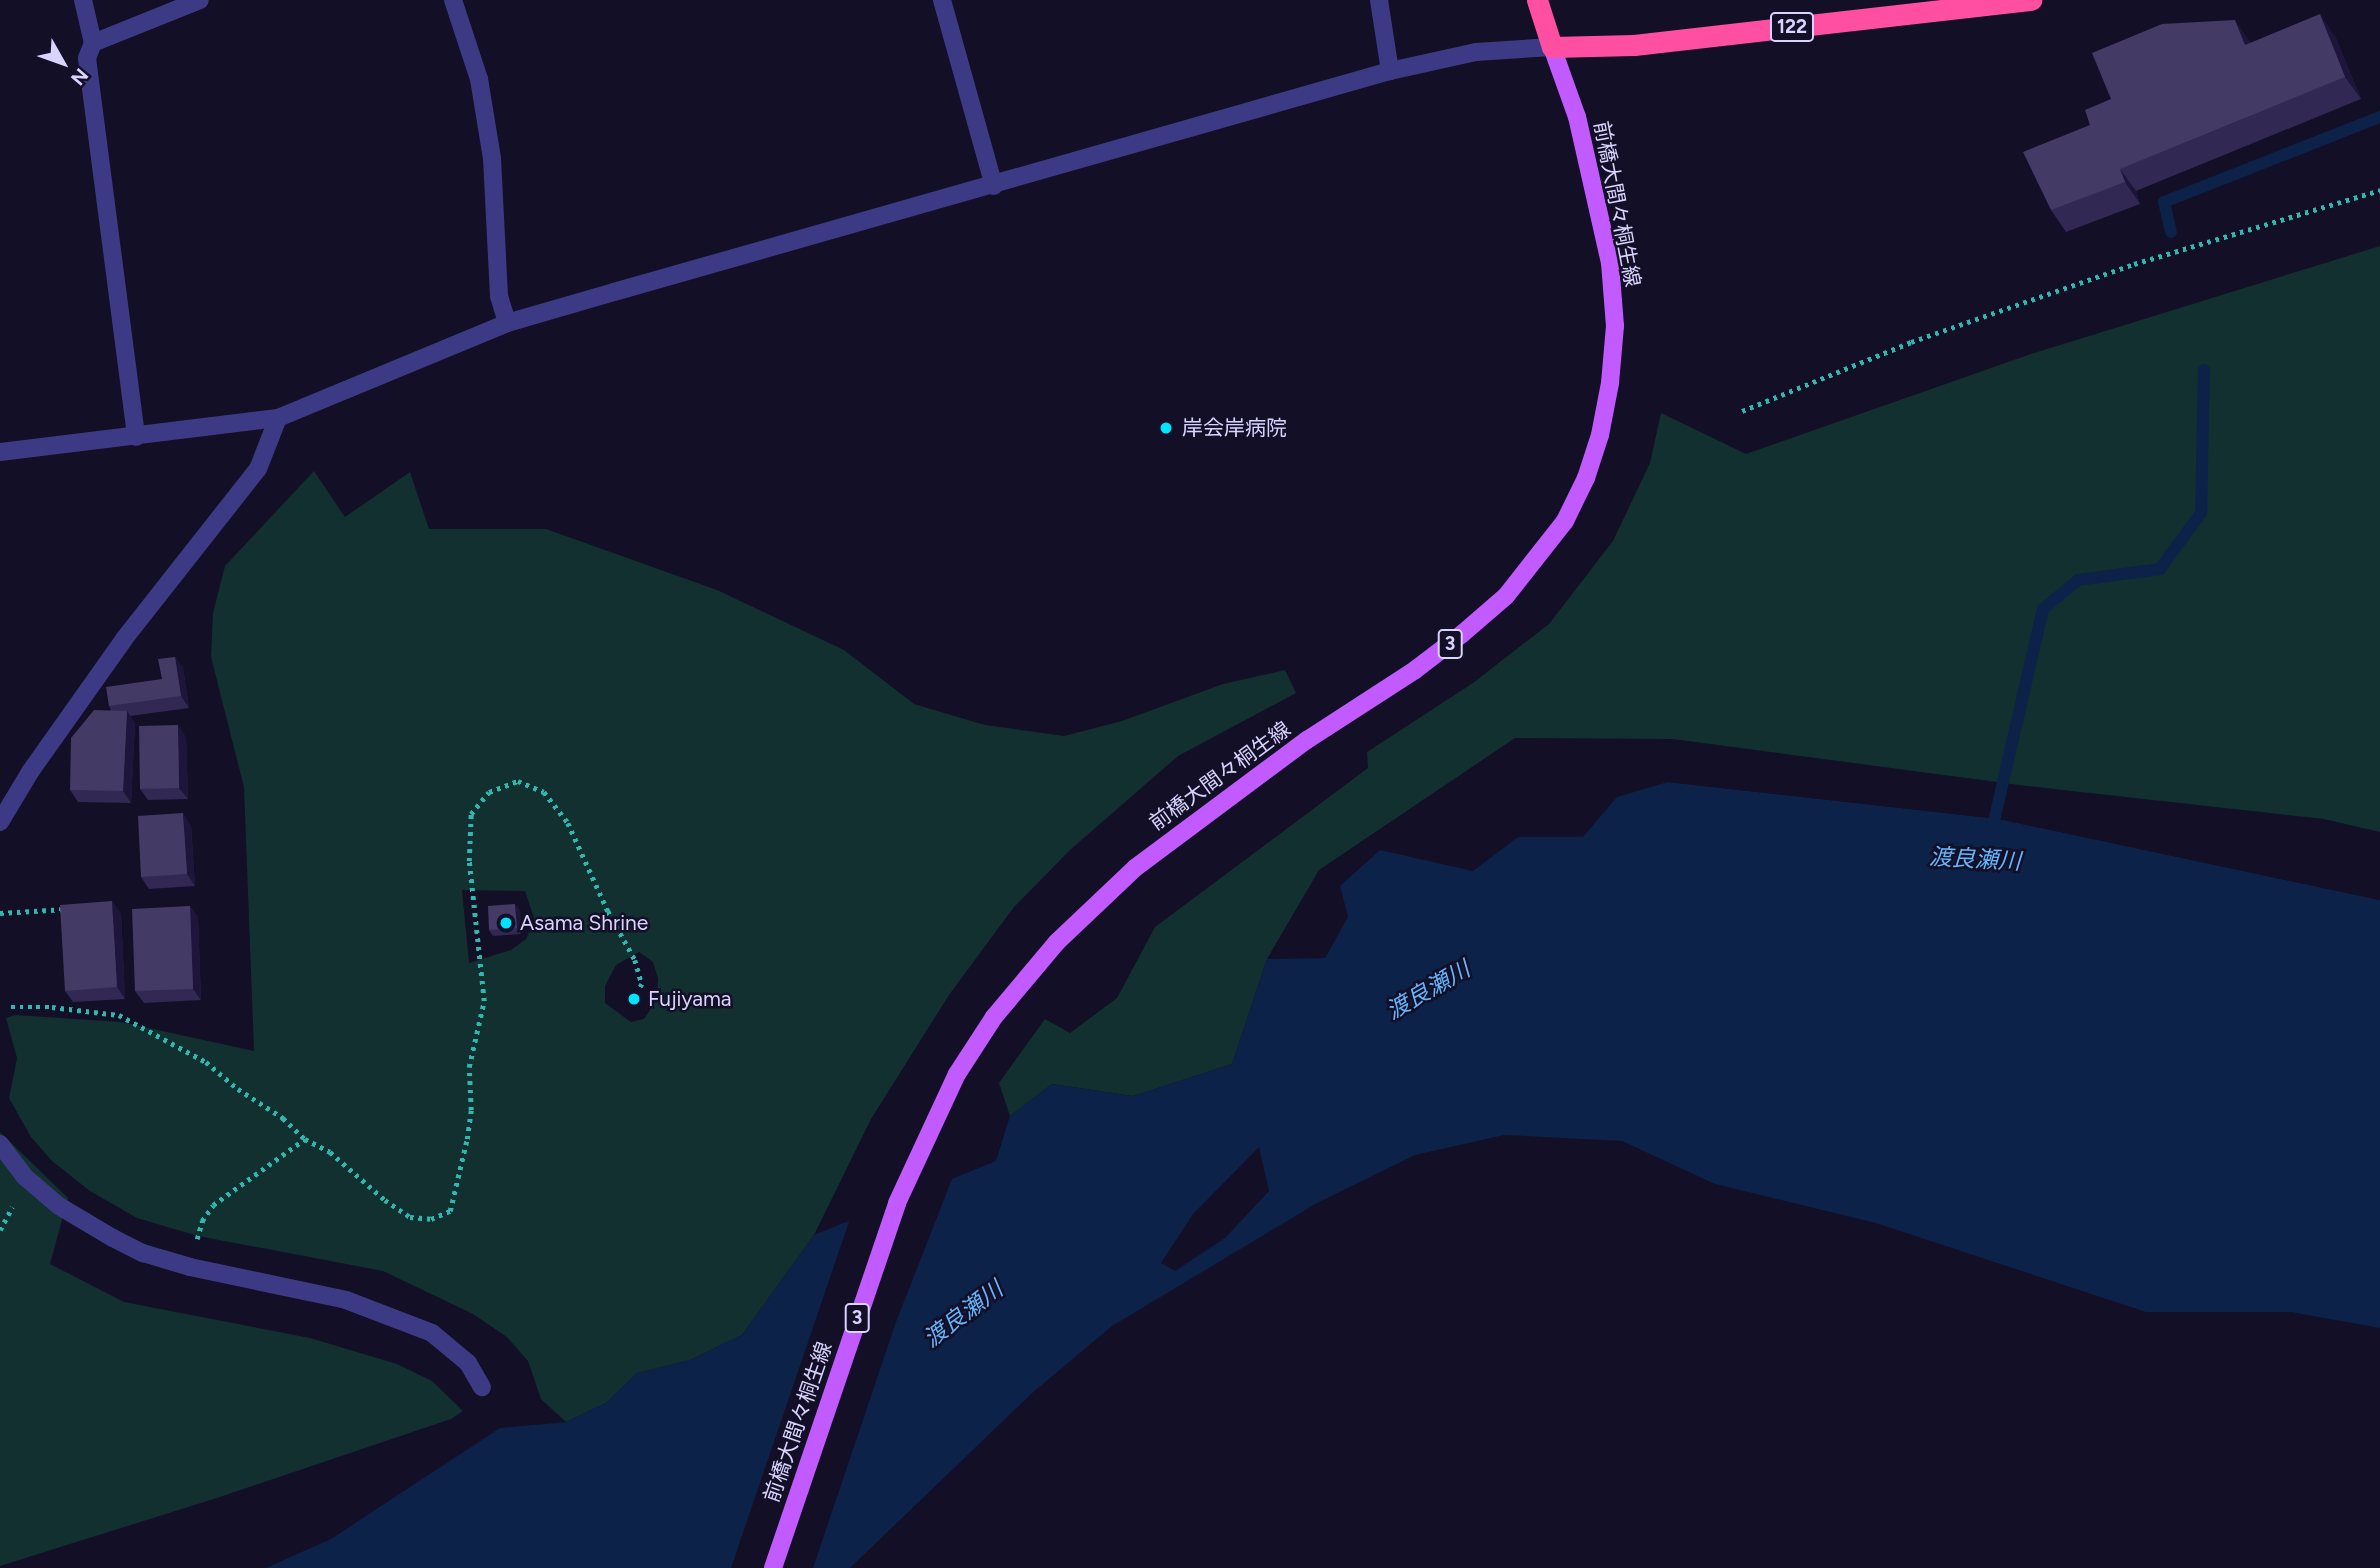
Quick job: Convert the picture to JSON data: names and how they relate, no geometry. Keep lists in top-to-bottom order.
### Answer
{
  "streets": {
    "highway": ["122"],
    "main road": ["前橋大間々桐生線", "3"]
  },
  "crossings": [
    ["122", "前橋大間々桐生線"]
  ],
  "water": ["渡良瀬川"],
  "places": ["岸会岸病院", "Asama Shrine", "Fujiyama"],
  "north": "bottom right"
}
